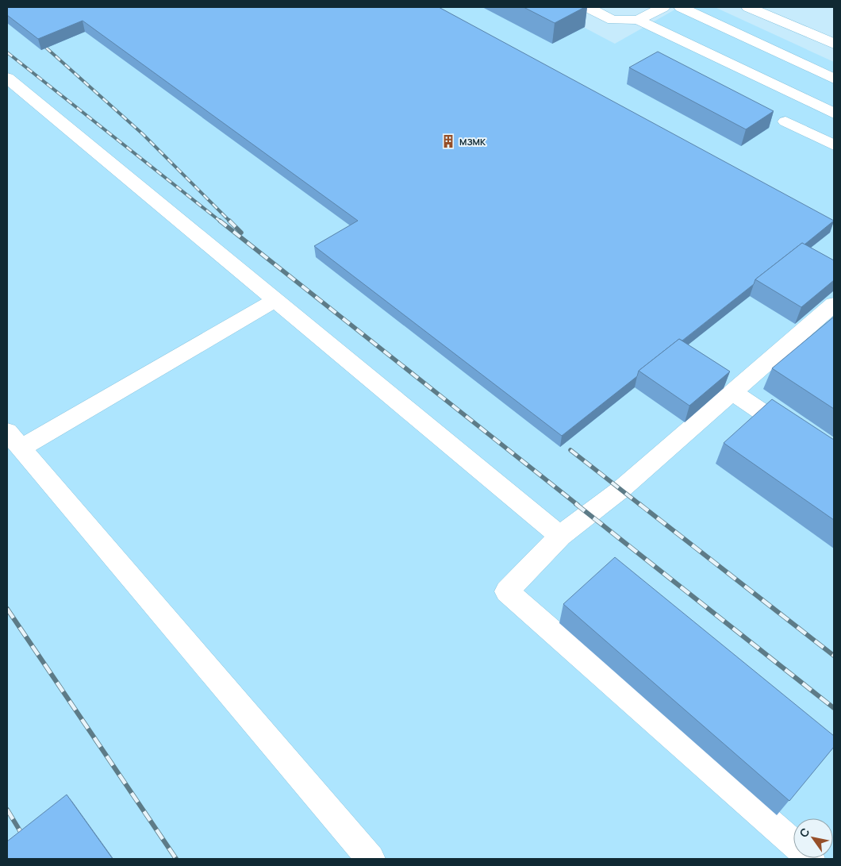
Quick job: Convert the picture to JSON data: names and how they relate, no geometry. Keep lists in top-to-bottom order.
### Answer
{
  "places": {
    "building": ["МЗМК"]
  },
  "north": "top left"
}
